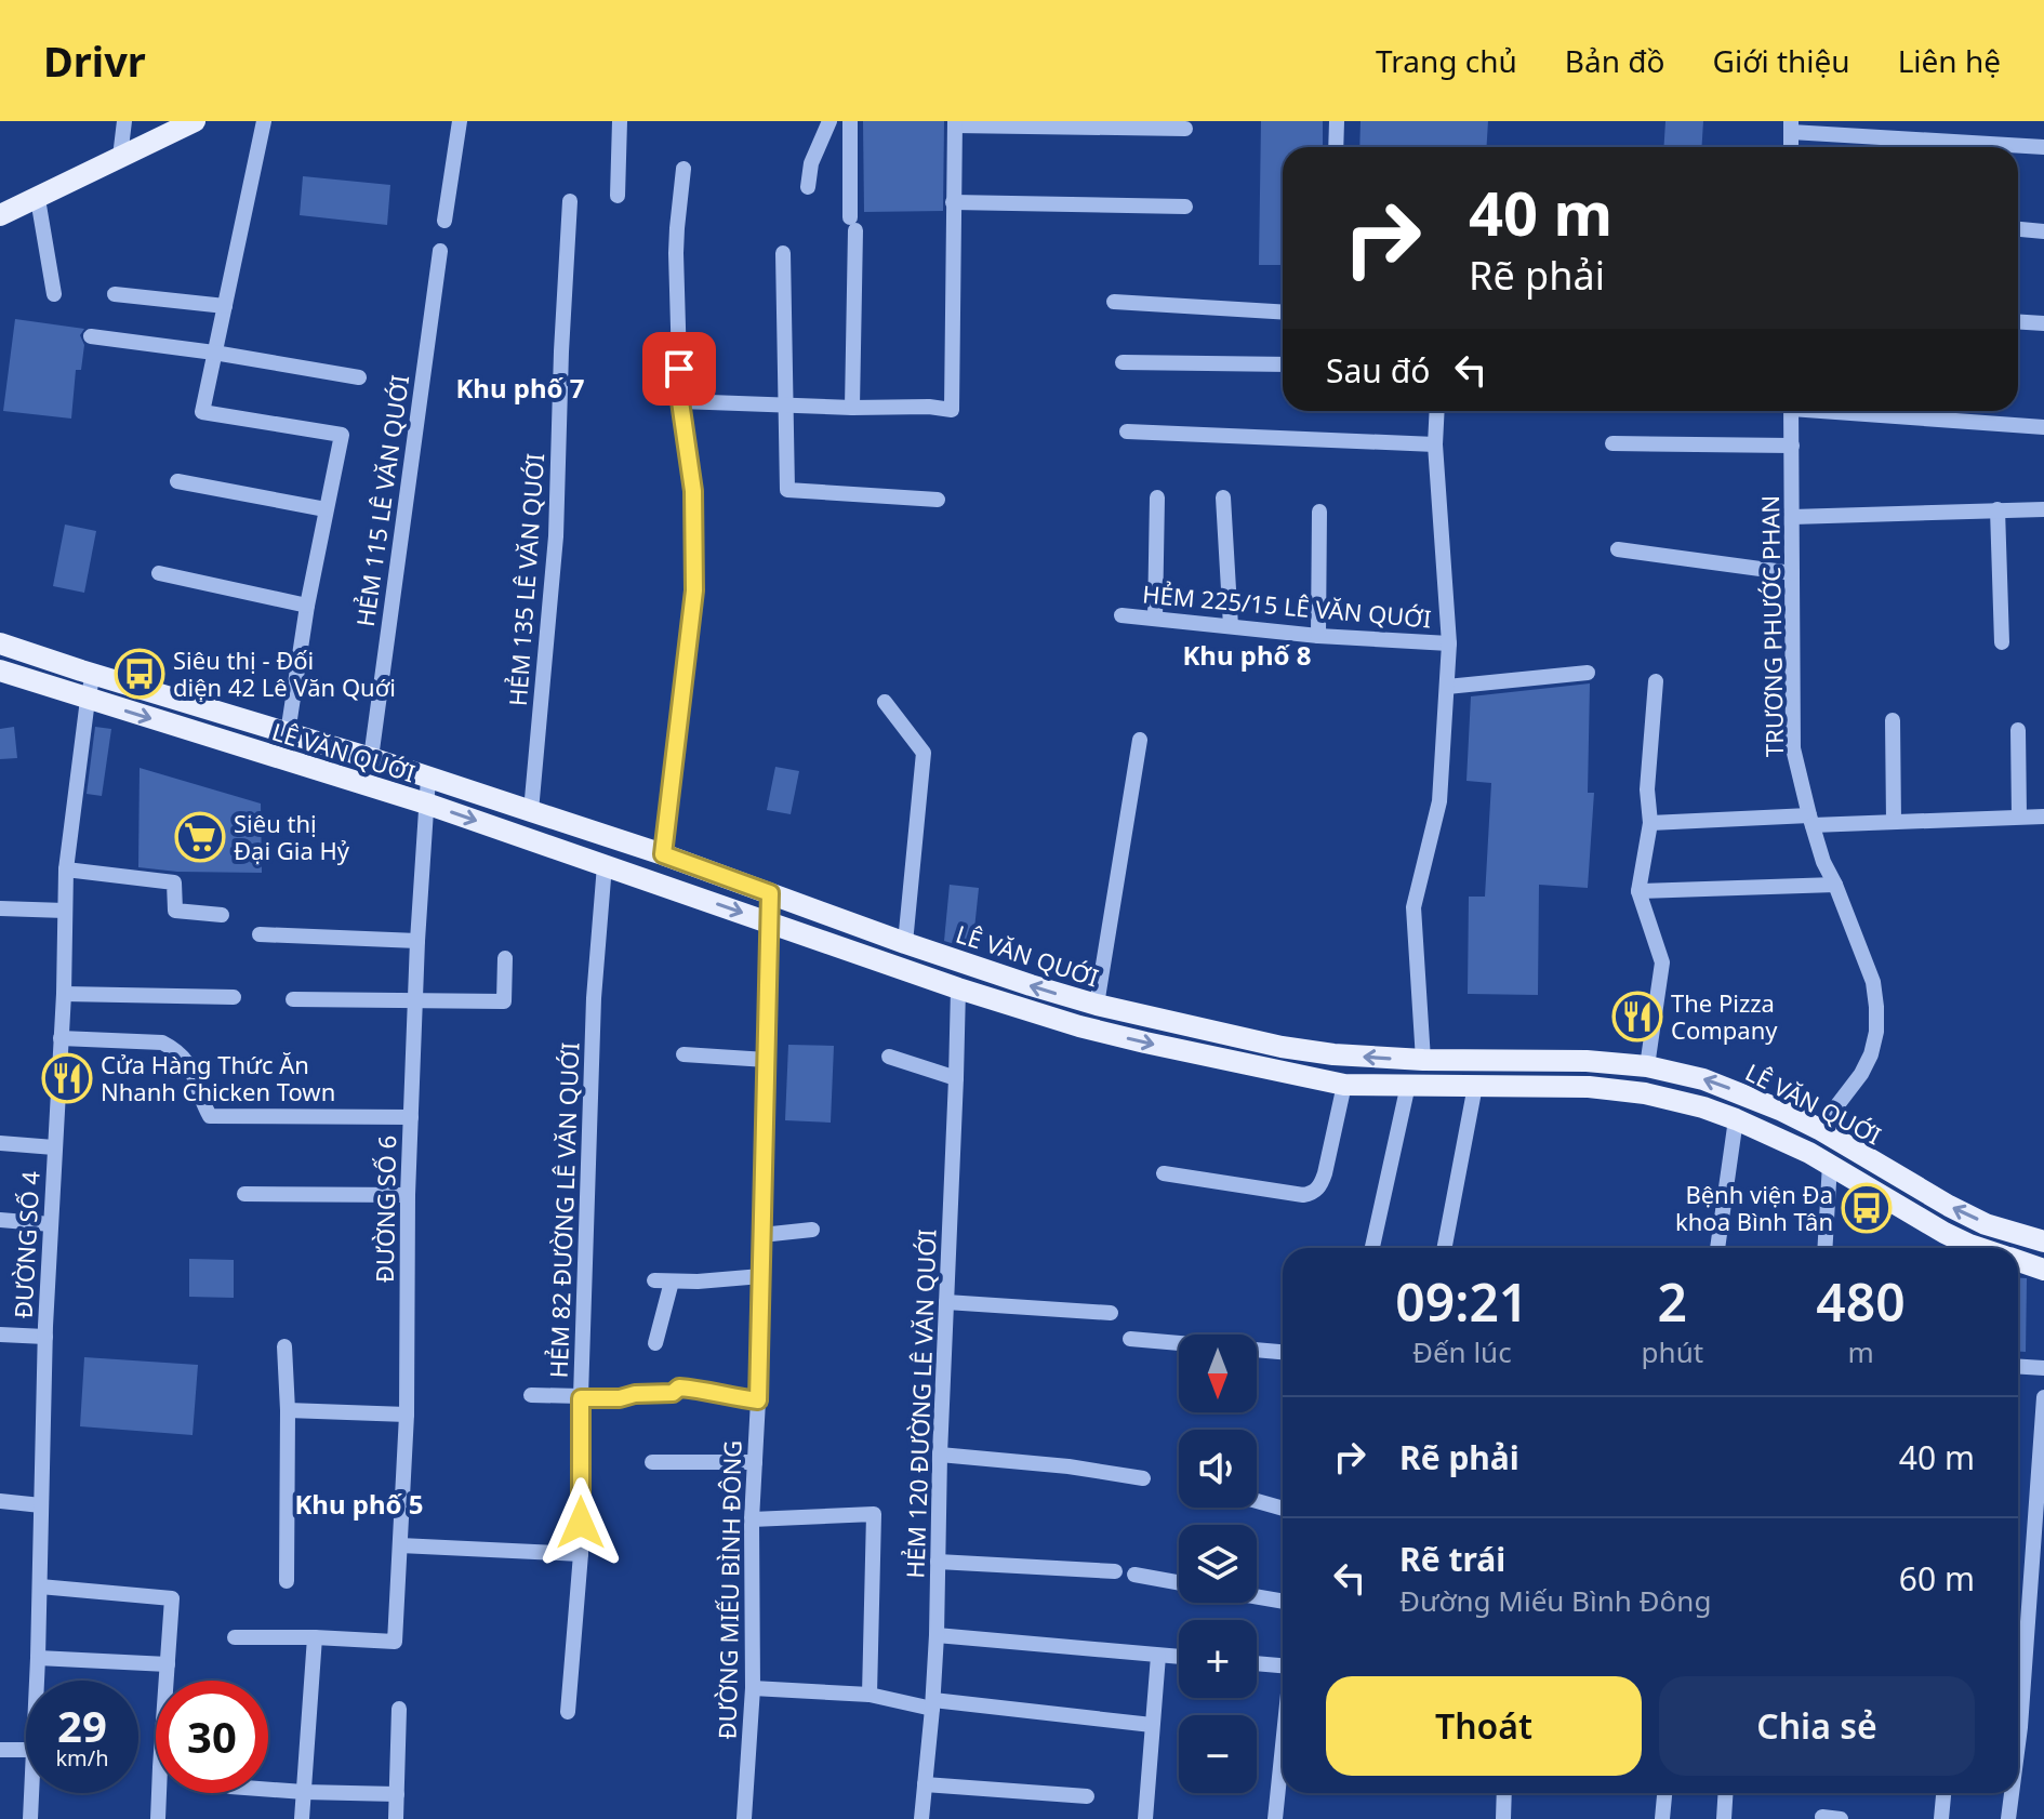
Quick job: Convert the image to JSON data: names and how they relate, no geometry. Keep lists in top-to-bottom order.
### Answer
{
  "streets": {
    "main road": ["LÊ VĂN QUỚI"],
    "street": [
      "HẺM 115 LÊ VĂN QUỚI",
      "HẺM 135 LÊ VĂN QUỚI",
      "HẺM 225/15 LÊ VĂN QUỚI",
      "TRƯƠNG PHƯỚC PHAN",
      "ĐƯỜNG SỐ 6",
      "HẺM 82 ĐƯỜNG LÊ VĂN QUỚI",
      "ĐƯỜNG SỐ 4",
      "HẺM 120 ĐƯỜNG LÊ VĂN QUỚI",
      "ĐƯỜNG MIẾU BÌNH ĐÔNG"
    ]
  },
  "crossings": [
    ["HẺM 115 LÊ VĂN QUỚI", "LÊ VĂN QUỚI"],
    ["HẺM 135 LÊ VĂN QUỚI", "LÊ VĂN QUỚI"],
    ["TRƯƠNG PHƯỚC PHAN", "LÊ VĂN QUỚI"],
    ["LÊ VĂN QUỚI", "ĐƯỜNG SỐ 6"],
    ["LÊ VĂN QUỚI", "HẺM 82 ĐƯỜNG LÊ VĂN QUỚI"],
    ["LÊ VĂN QUỚI", "ĐƯỜNG SỐ 4"],
    ["LÊ VĂN QUỚI", "HẺM 120 ĐƯỜNG LÊ VĂN QUỚI"],
    ["LÊ VĂN QUỚI", "ĐƯỜNG MIẾU BÌNH ĐÔNG"]
  ],
  "districts": ["Khu phố 7", "Khu phố 8", "Khu phố 5"],
  "places": {
    "bus stop": ["Siêu thị - Đối diện 42 Lê Văn Quới", "Bệnh viện Đa khoa Bình Tân"],
    "supermarket": ["Siêu thị Đại Gia Hỷ"],
    "restaurant": ["The Pizza Company", "Cửa Hàng Thức Ăn Nhanh Chicken Town"]
  },
  "north": "bottom",
  "page": {
    "header": "Drivr",
    "nav": [
      "Trang chủ",
      "Bản đồ",
      "Giới thiệu",
      "Liên hệ"
    ],
    "turn": ["40 m", "Rẽ phải"],
    "then": "Sau đó",
    "eta": [
      "09:21",
      "Đến lúc",
      "2",
      "phút",
      "480",
      "m"
    ],
    "map_buttons": ["+", "−"],
    "list": [
      {
        "name": "Rẽ phải",
        "value": "40 m"
      },
      {
        "name": "Rẽ trái",
        "note": "Đường Miếu Bình Đông",
        "value": "60 m"
      }
    ],
    "buttons": ["Thoát", "Chia sẻ"],
    "speed": "29 km/h",
    "limit": "30"
  }
}
